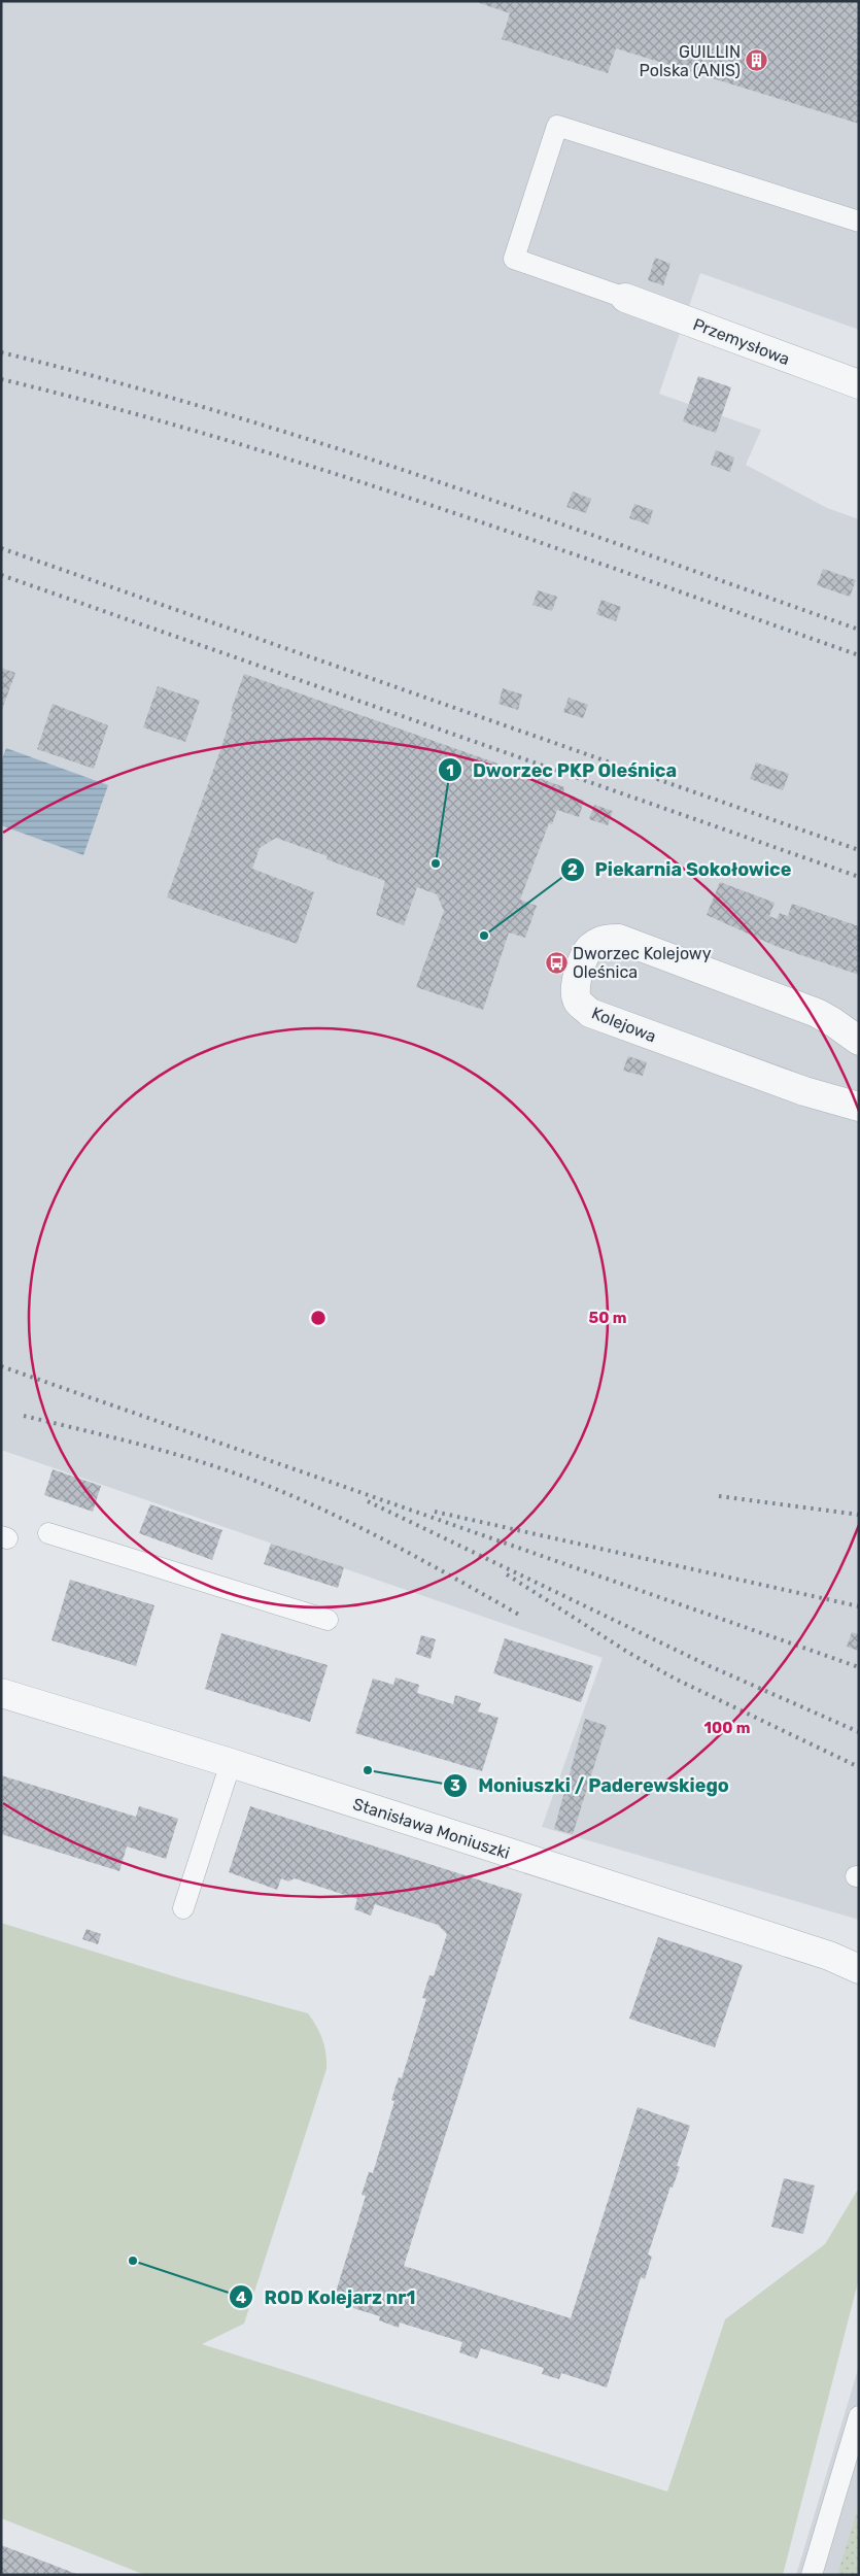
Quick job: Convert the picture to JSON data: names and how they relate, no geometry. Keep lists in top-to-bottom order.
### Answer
{
  "streets": {
    "street": ["Przemysłowa", "Kolejowa", "Stanisława Moniuszki"]
  },
  "places": {
    "building": ["GUILLIN Polska (ANIS)"],
    "other": [
      "Dworzec PKP Oleśnica",
      "Piekarnia Sokołowice",
      "Moniuszki / Paderewskiego",
      "ROD Kolejarz nr1"
    ],
    "bus stop": ["Dworzec Kolejowy Oleśnica"]
  },
  "rings": ["50 m", "100 m"]
}
